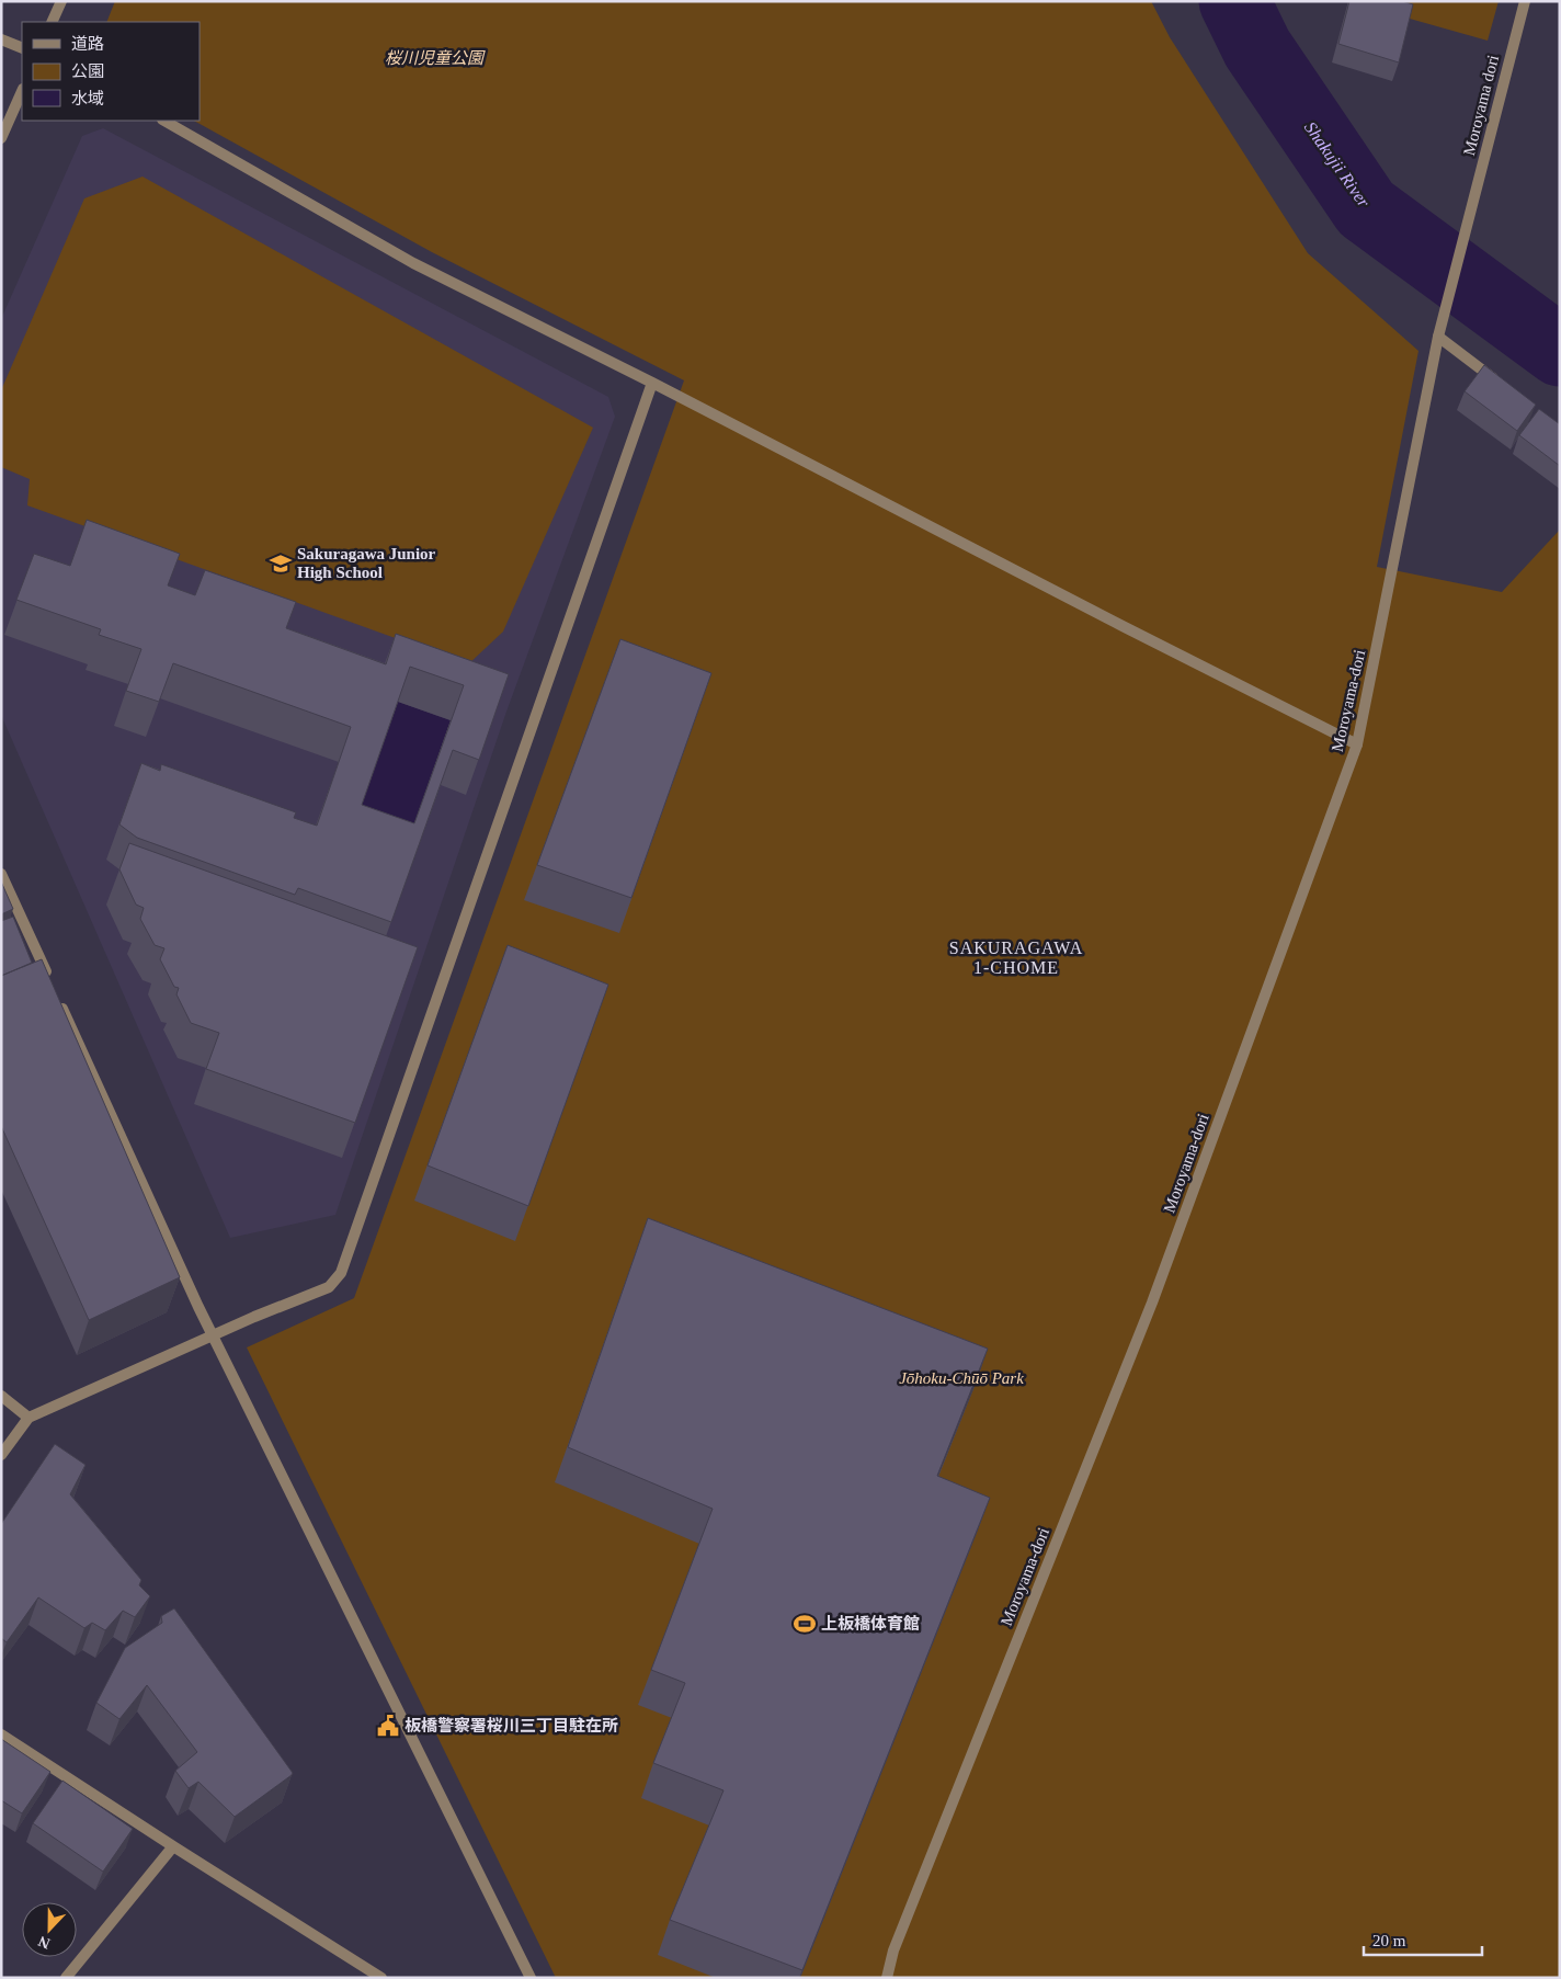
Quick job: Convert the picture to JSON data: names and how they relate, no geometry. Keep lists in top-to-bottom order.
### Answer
{
  "streets": {
    "street": ["Moroyama dori", "Moroyama-dori"]
  },
  "crossings": [
    ["Moroyama dori", "Moroyama-dori"]
  ],
  "districts": ["SAKURAGAWA 1-CHOME"],
  "water": ["Shakujii River"],
  "parks": ["桜川児童公園", "Jōhoku-Chūō Park"],
  "places": {
    "school or university": ["Sakuragawa Junior High School"],
    "sports": ["上板橋体育館"],
    "public building": ["板橋警察署桜川三丁目駐在所"]
  },
  "legend": ["道路", "公園", "水域"],
  "scale_bar": "20 m",
  "north": "bottom"
}
